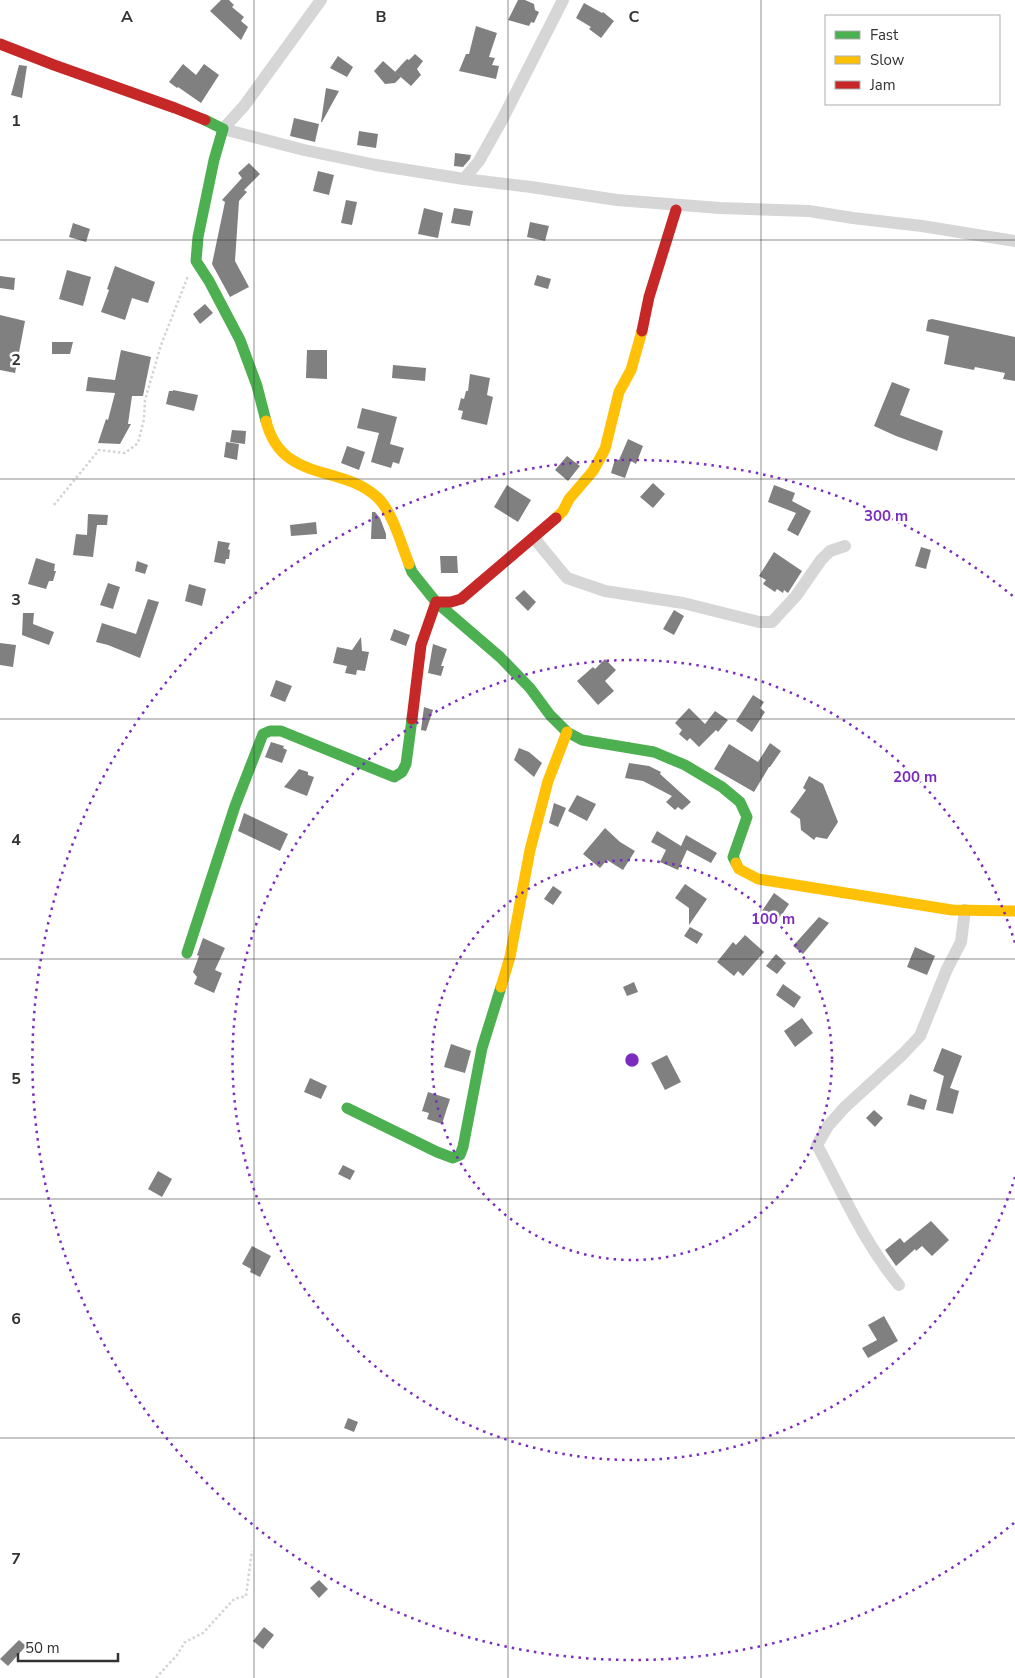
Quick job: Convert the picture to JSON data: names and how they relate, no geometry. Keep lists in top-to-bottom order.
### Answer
{
  "legend": ["Fast", "Slow", "Jam"],
  "scale_bar": "50 m",
  "grid": {
    "columns": ["A", "B", "C"],
    "rows": [
      "1",
      "2",
      "3",
      "4",
      "5",
      "6",
      "7"
    ]
  },
  "rings": ["300 m", "200 m", "100 m"]
}
